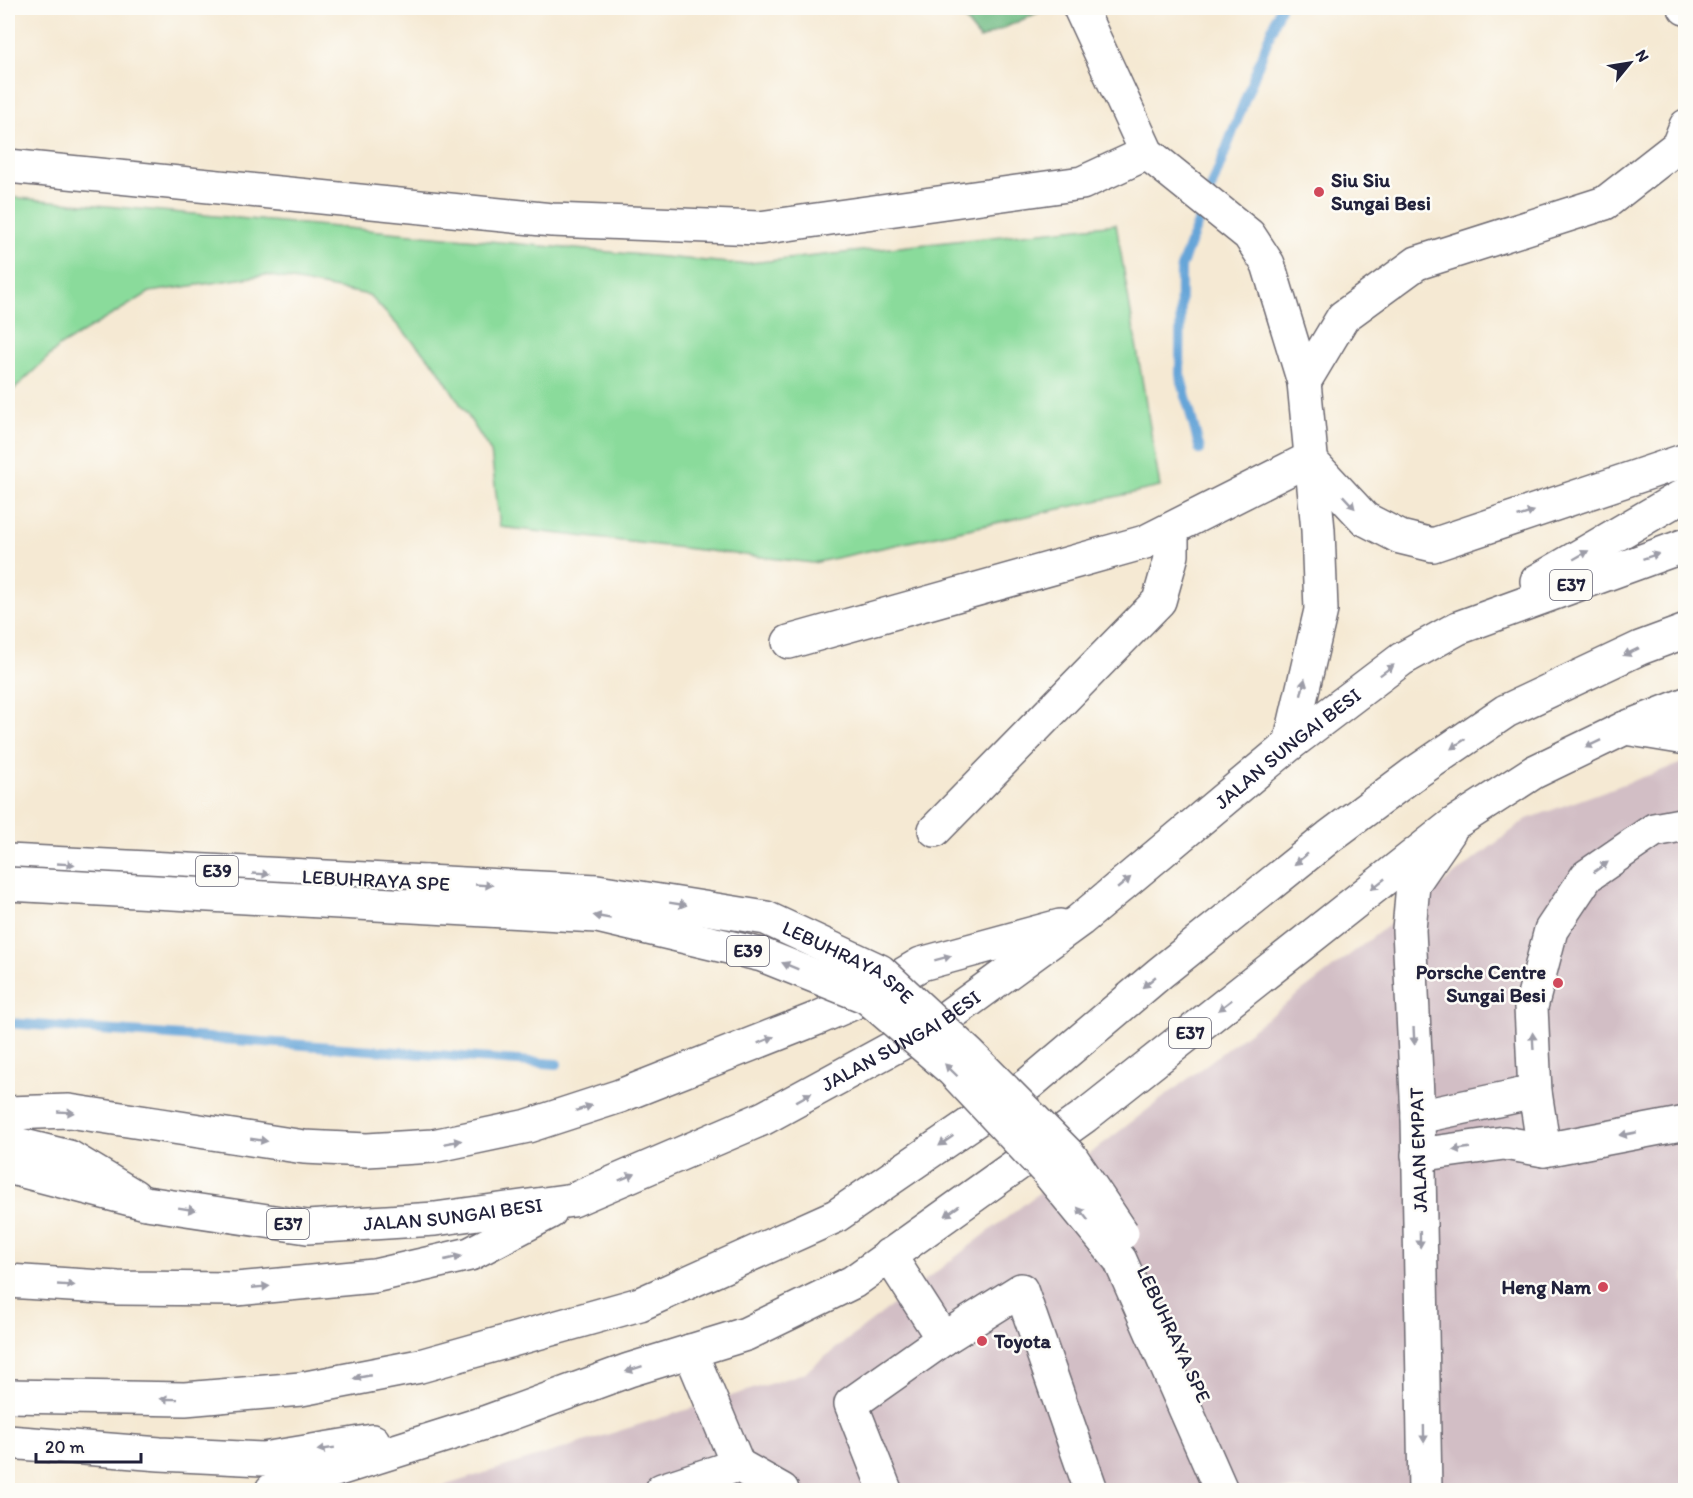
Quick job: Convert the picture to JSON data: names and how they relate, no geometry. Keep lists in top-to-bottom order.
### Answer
{
  "streets": {
    "main road": [
      "E37",
      "JALAN SUNGAI BESI",
      "E39",
      "LEBUHRAYA SPE",
      "JALAN EMPAT"
    ]
  },
  "crossings": [
    ["E37", "JALAN EMPAT"]
  ],
  "one_way": ["JALAN EMPAT"],
  "places": [
    "Siu Siu Sungai Besi",
    "Porsche Centre Sungai Besi",
    "Heng Nam",
    "Toyota"
  ],
  "scale_bar": "20 m",
  "north": "top right"
}
